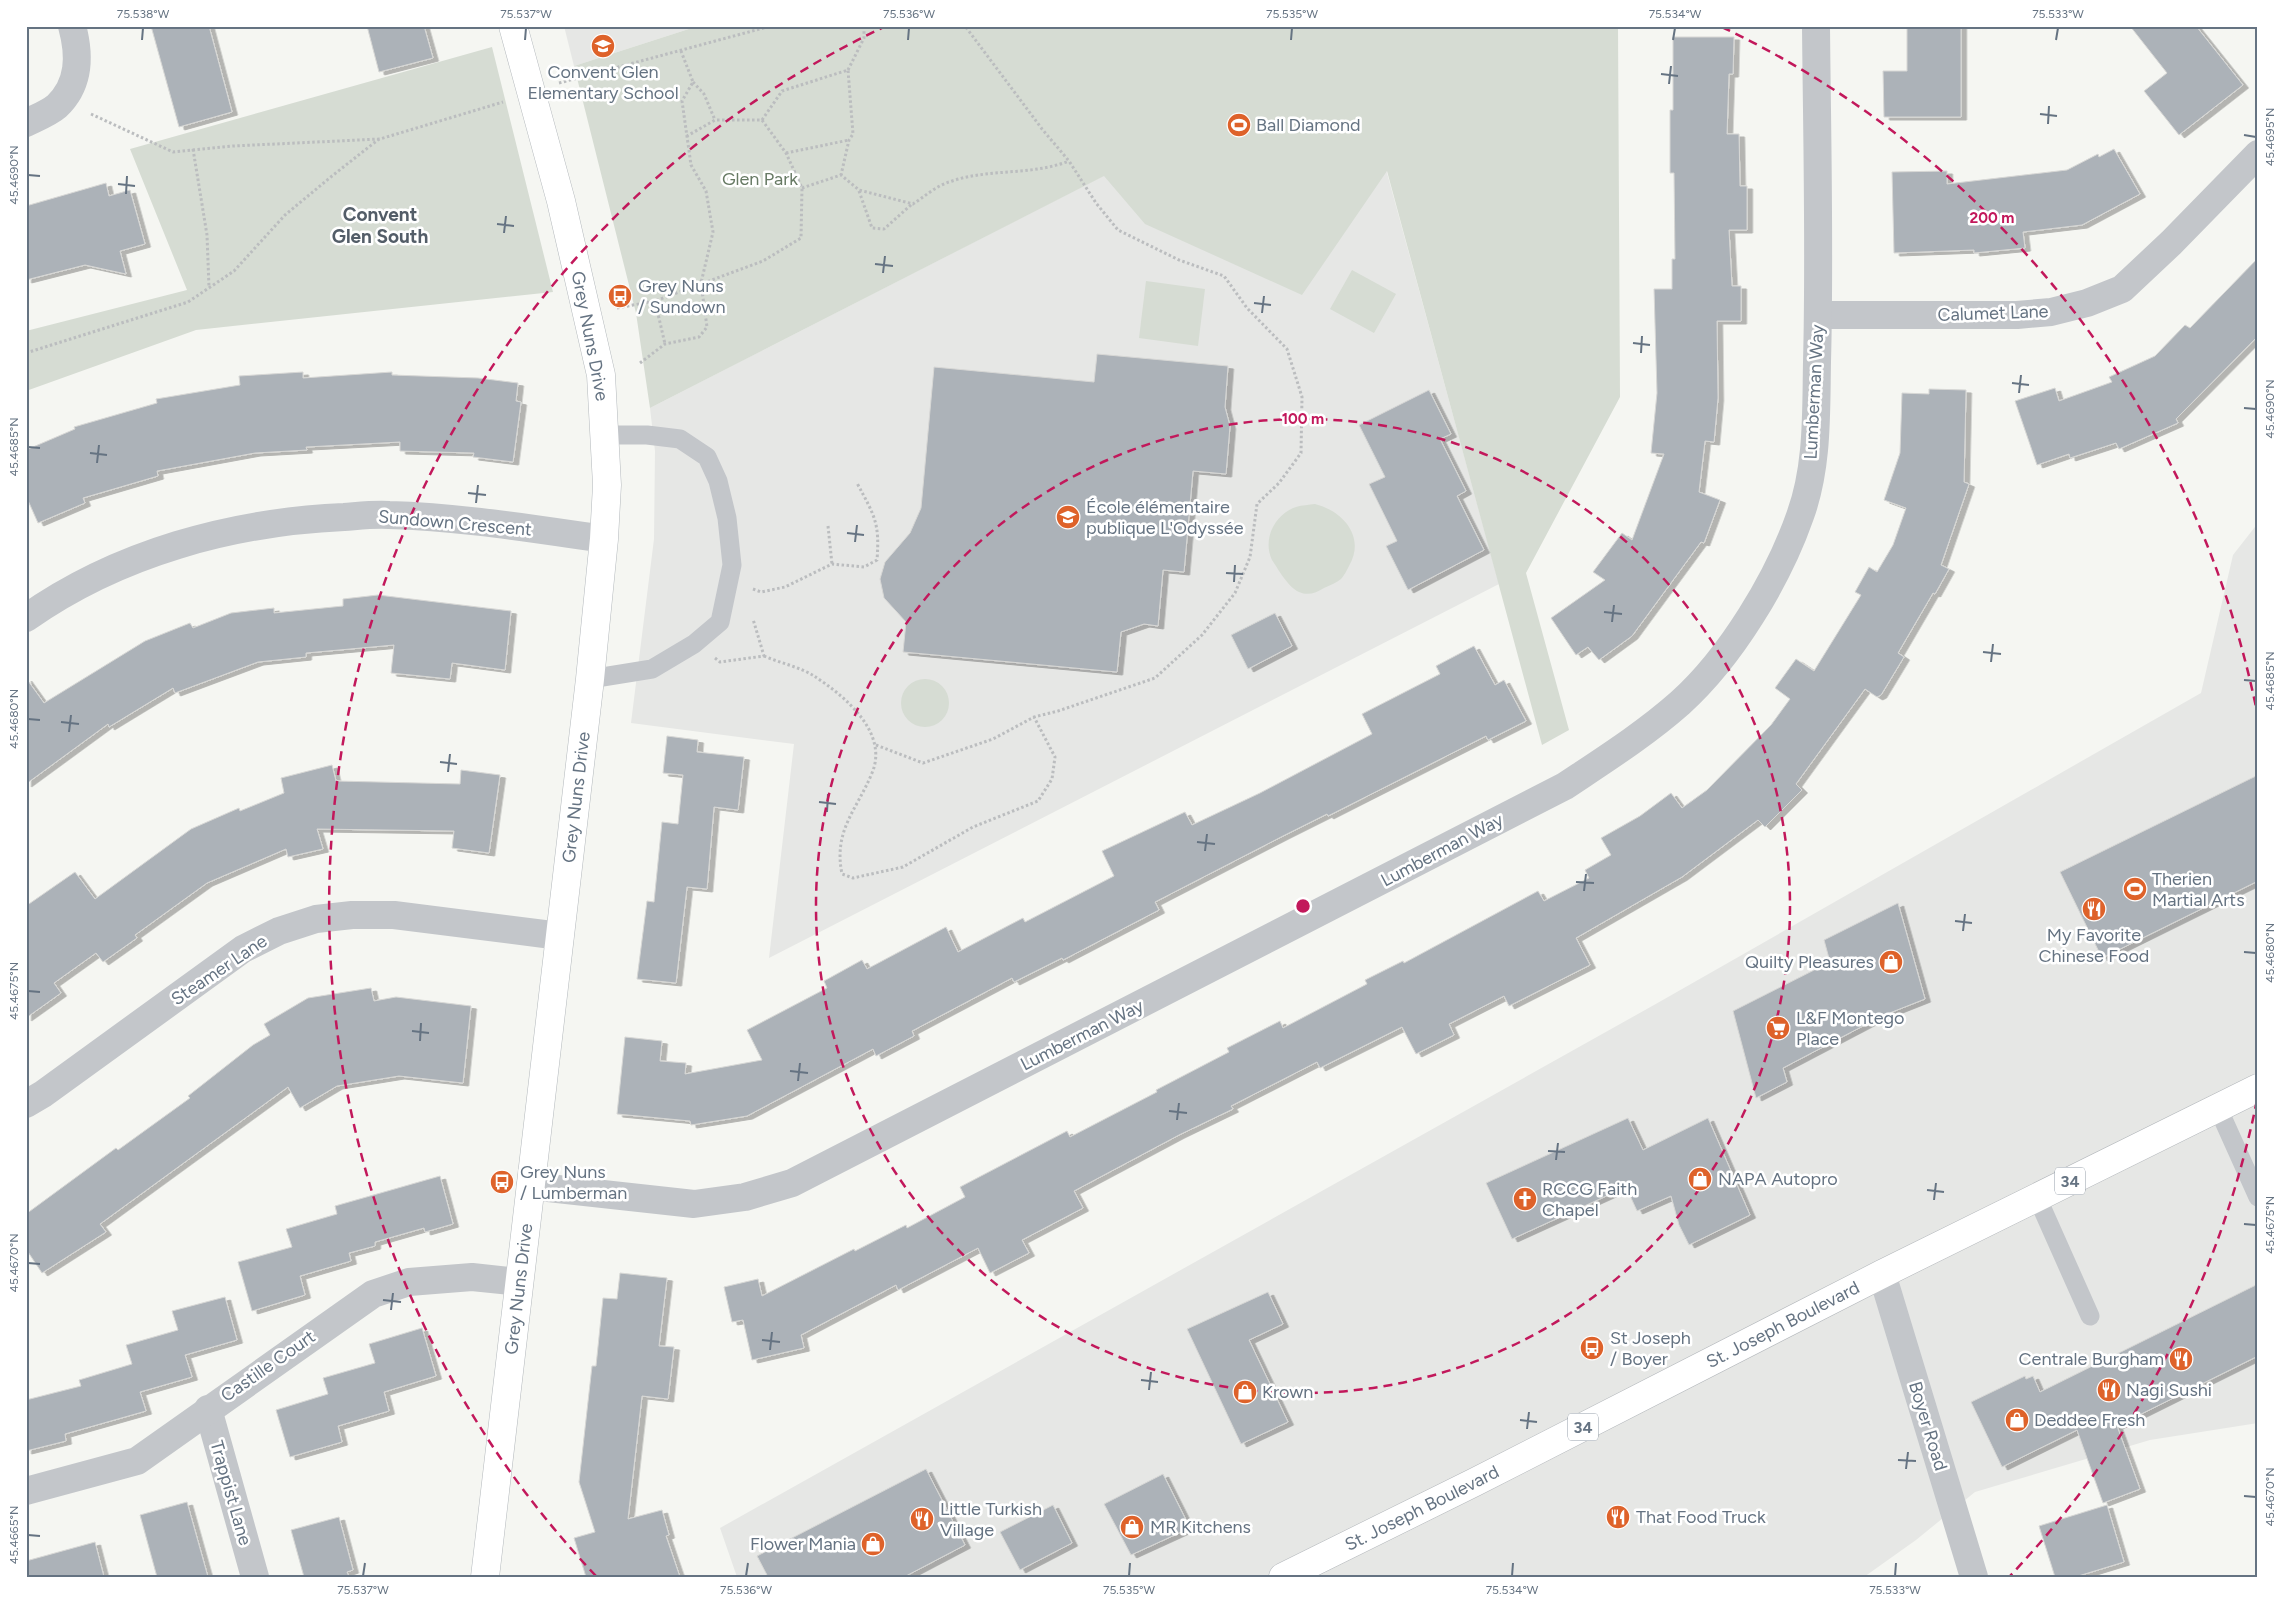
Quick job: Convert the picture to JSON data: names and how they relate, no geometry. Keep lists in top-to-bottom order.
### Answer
{
  "streets": {
    "street": [
      "Calumet Lane",
      "Grey Nuns Drive",
      "Lumberman Way",
      "Sundown Crescent",
      "Steamer Lane",
      "34",
      "St. Joseph Boulevard",
      "Castille Court",
      "Boyer Road",
      "Trappist Lane"
    ]
  },
  "crossings": [
    ["Calumet Lane", "Lumberman Way"],
    ["Grey Nuns Drive", "Lumberman Way"],
    ["Grey Nuns Drive", "Sundown Crescent"],
    ["Grey Nuns Drive", "Steamer Lane"],
    ["Grey Nuns Drive", "Castille Court"],
    ["St. Joseph Boulevard", "Boyer Road"],
    ["Castille Court", "Trappist Lane"]
  ],
  "districts": ["Convent Glen South"],
  "parks": ["Glen Park"],
  "places": {
    "school or university": ["Convent Glen Elementary School", "École élémentaire publique L'Odyssée"],
    "sports": ["Ball Diamond", "Therien Martial Arts"],
    "bus stop": ["Grey Nuns / Sundown", "Grey Nuns / Lumberman", "St Joseph / Boyer"],
    "restaurant": [
      "My Favorite Chinese Food",
      "Centrale Burgham",
      "Nagi Sushi",
      "That Food Truck",
      "Little Turkish Village"
    ],
    "shop": [
      "Quilty Pleasures",
      "NAPA Autopro",
      "Krown",
      "Deddee Fresh",
      "MR Kitchens",
      "Flower Mania"
    ],
    "supermarket": ["L&F Montego Place"],
    "church": ["RCCG Faith Chapel"]
  },
  "coordinates": [
    "75.538°W",
    "75.537°W",
    "75.536°W",
    "75.535°W",
    "75.534°W",
    "75.533°W",
    "45.4695°N",
    "45.4690°N",
    "45.4685°N",
    "45.4680°N",
    "45.4675°N",
    "45.4670°N",
    "45.4665°N"
  ],
  "rings": ["200 m", "100 m"]
}
